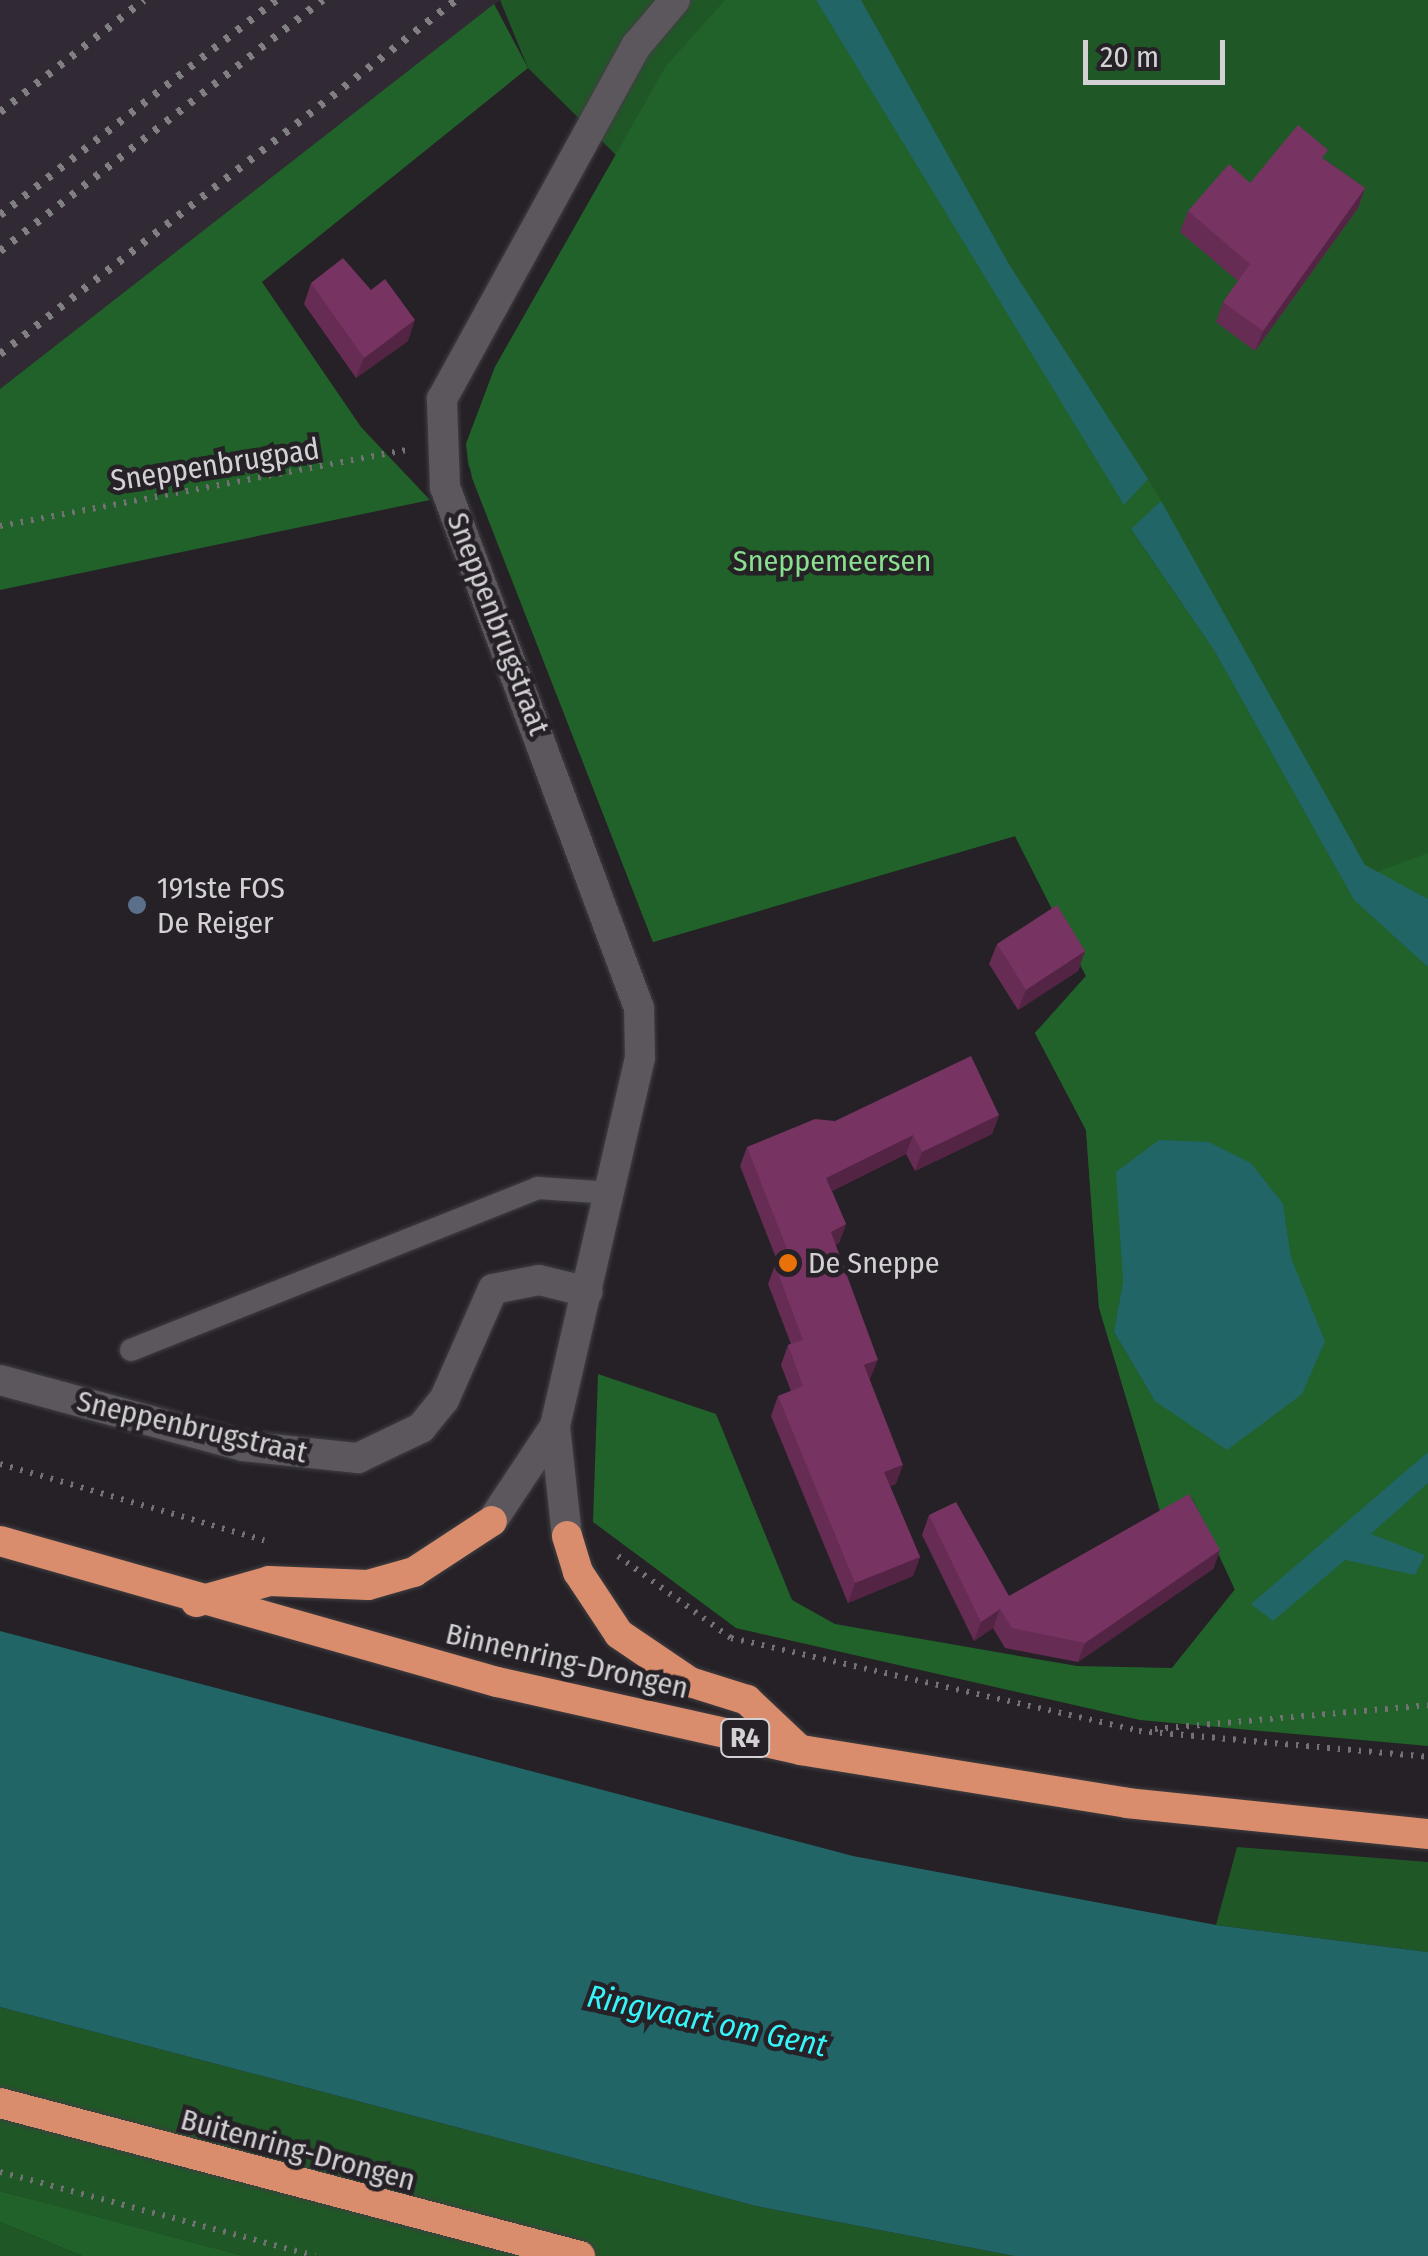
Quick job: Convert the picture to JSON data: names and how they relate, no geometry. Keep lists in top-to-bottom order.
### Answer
{
  "streets": {
    "highway": ["Binnenring-Drongen", "R4", "Buitenring-Drongen"],
    "street": ["Sneppenbrugstraat"],
    "path": ["Sneppenbrugpad"]
  },
  "crossings": [
    ["Sneppenbrugpad", "Sneppenbrugstraat"]
  ],
  "water": ["Ringvaart om Gent"],
  "parks": ["Sneppemeersen"],
  "places": ["191ste FOS De Reiger", "De Sneppe"],
  "scale_bar": "20 m"
}
